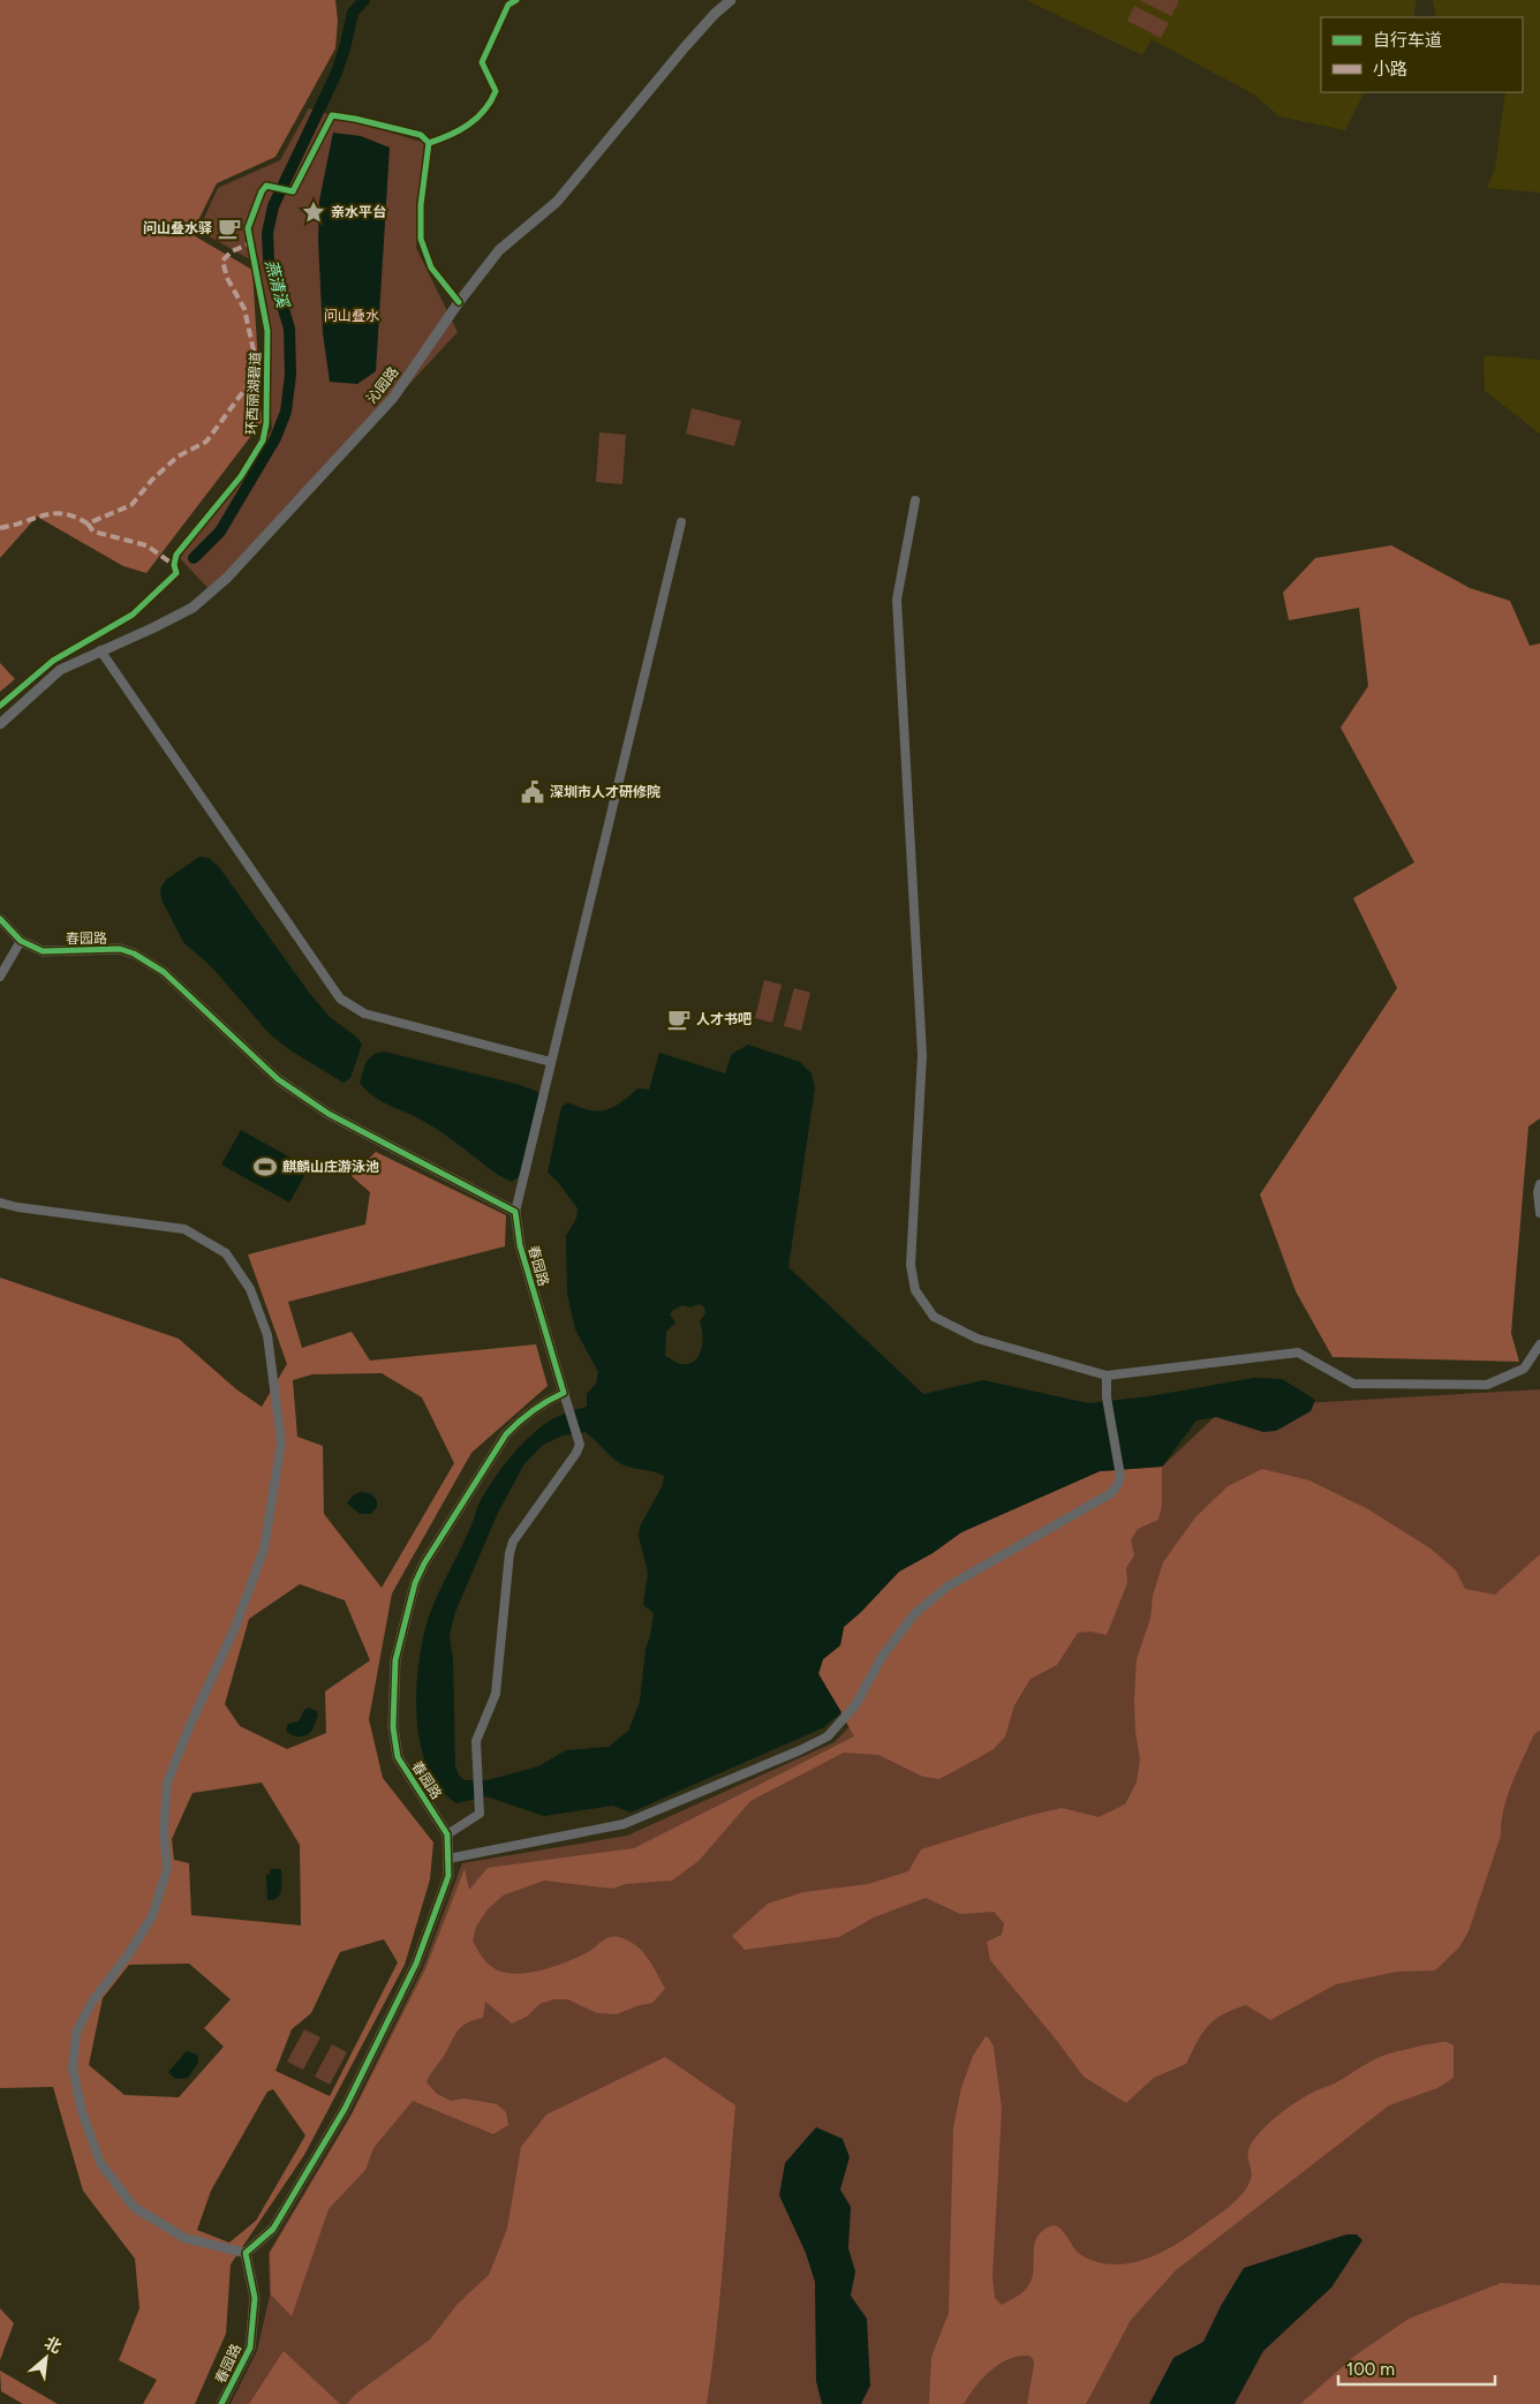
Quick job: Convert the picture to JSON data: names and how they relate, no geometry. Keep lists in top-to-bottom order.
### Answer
{
  "streets": {
    "street": ["沁园路", "春园路"],
    "cycle path": ["环西丽湖碧道"]
  },
  "water": ["燕清溪"],
  "parks": ["问山叠水"],
  "places": {
    "place": ["亲水平台"],
    "cafe": ["问山叠水驿", "人才书吧"],
    "public building": ["深圳市人才研修院"],
    "sports": ["麒麟山庄游泳池"]
  },
  "legend": ["自行车道", "小路"],
  "scale_bar": "100 m",
  "north": "top right"
}
